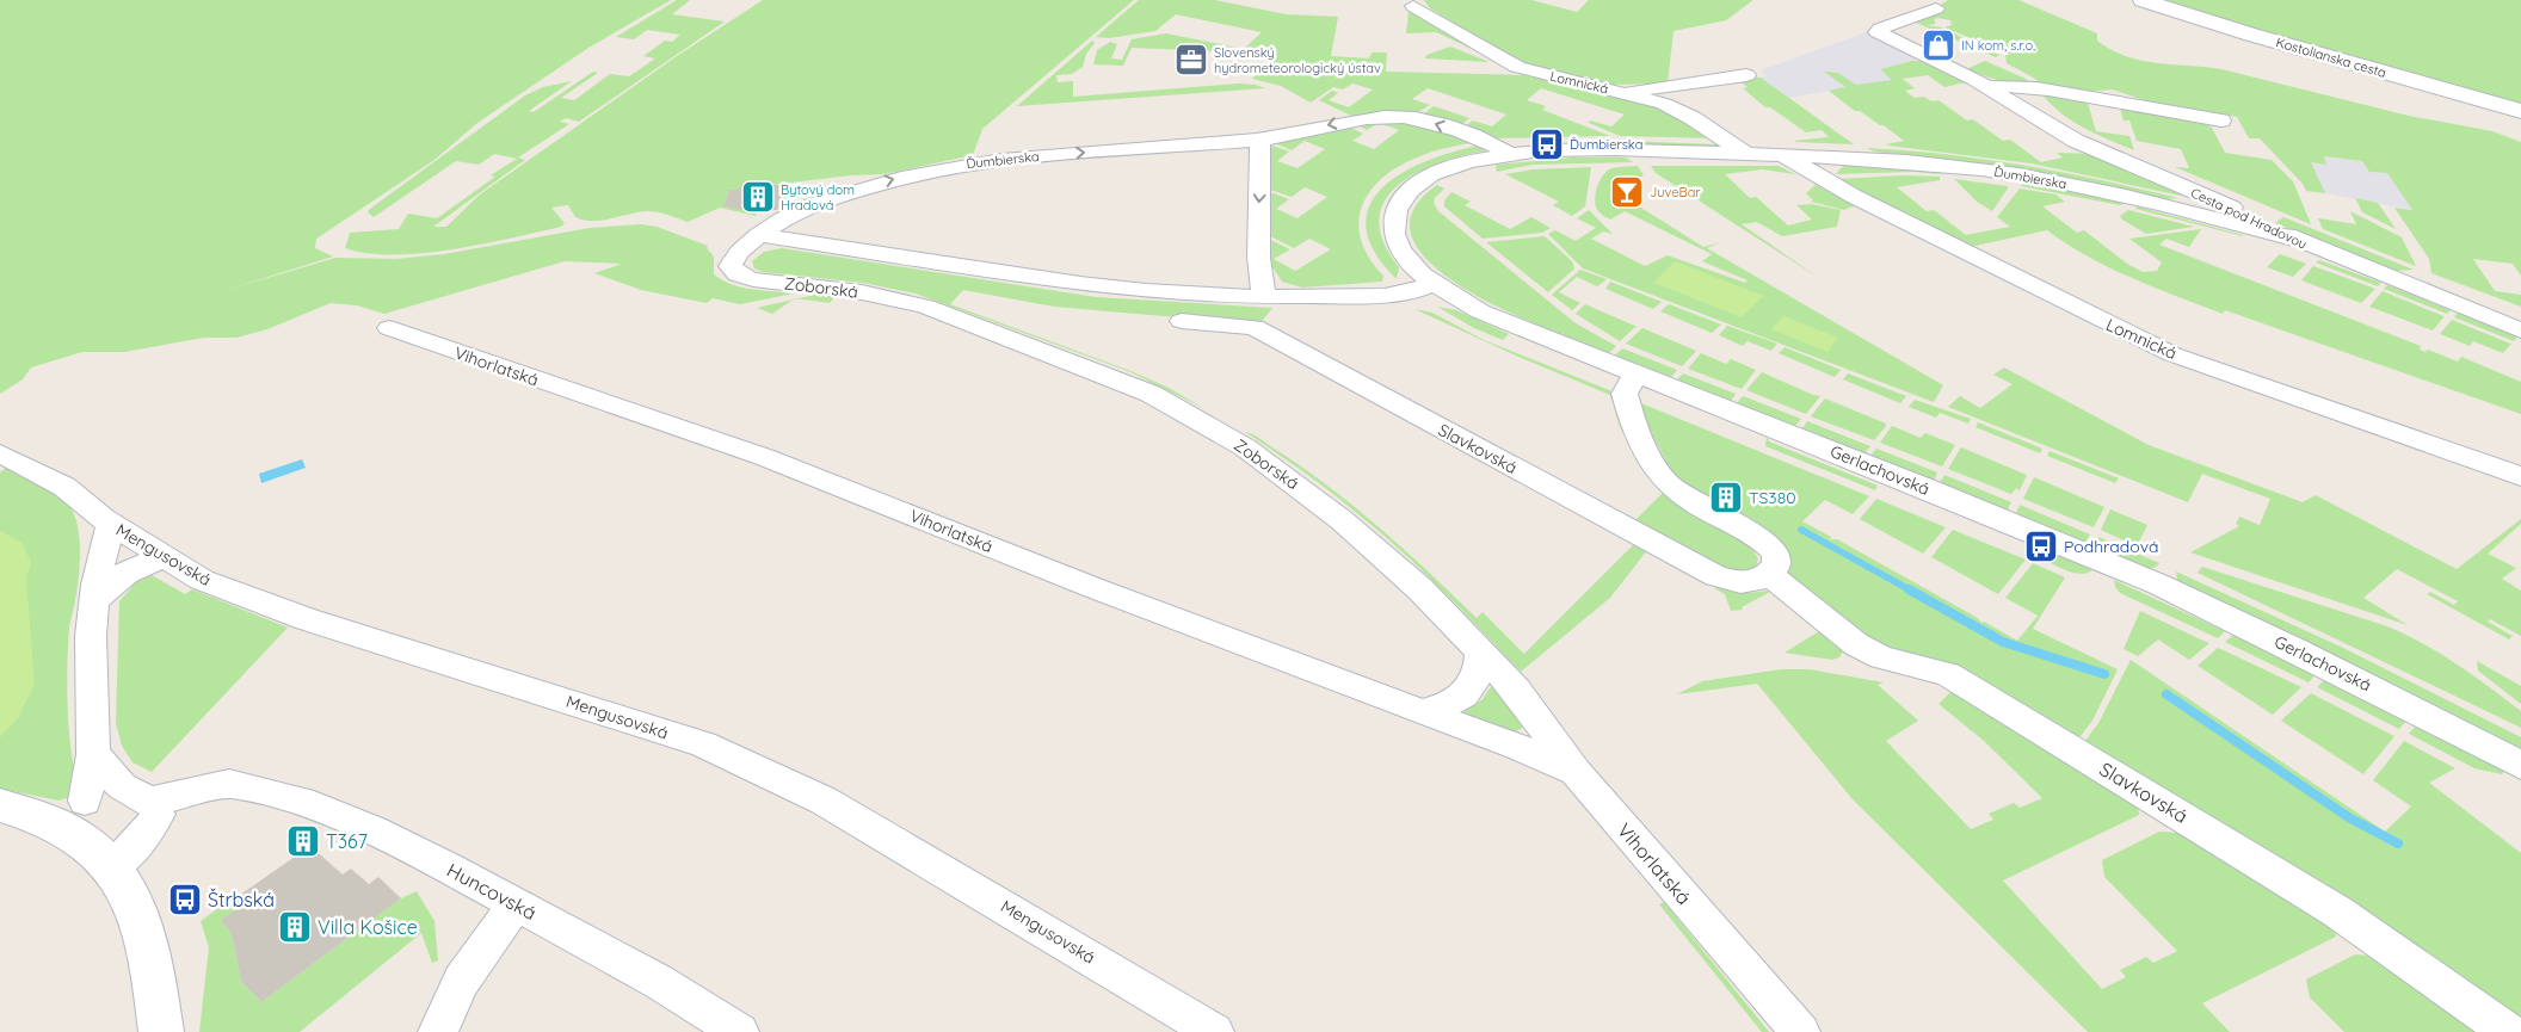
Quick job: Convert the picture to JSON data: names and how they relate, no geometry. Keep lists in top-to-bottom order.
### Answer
{
  "streets": {
    "street": [
      "Kostolianska cesta",
      "Lomnická",
      "Ďumbierska",
      "Cesta pod Hradovou",
      "Zoborská",
      "Vihorlatská",
      "Slavkovská",
      "Gerlachovská",
      "Mengusovská",
      "Huncovská"
    ]
  },
  "crossings": [
    ["Lomnická", "Ďumbierska"],
    ["Ďumbierska", "Cesta pod Hradovou"],
    ["Ďumbierska", "Zoborská"],
    ["Ďumbierska", "Gerlachovská"],
    ["Zoborská", "Vihorlatská"]
  ],
  "places": {
    "shop": ["IN kom, s.r.o."],
    "office": ["Slovenský hydrometeorologický ústav"],
    "bus stop": ["Ďumbierska", "Podhradová", "Štrbská"],
    "bar": ["JuveBar"],
    "building": [
      "Bytový dom Hradová",
      "TS380",
      "T367",
      "Villa Košice"
    ]
  }
}
